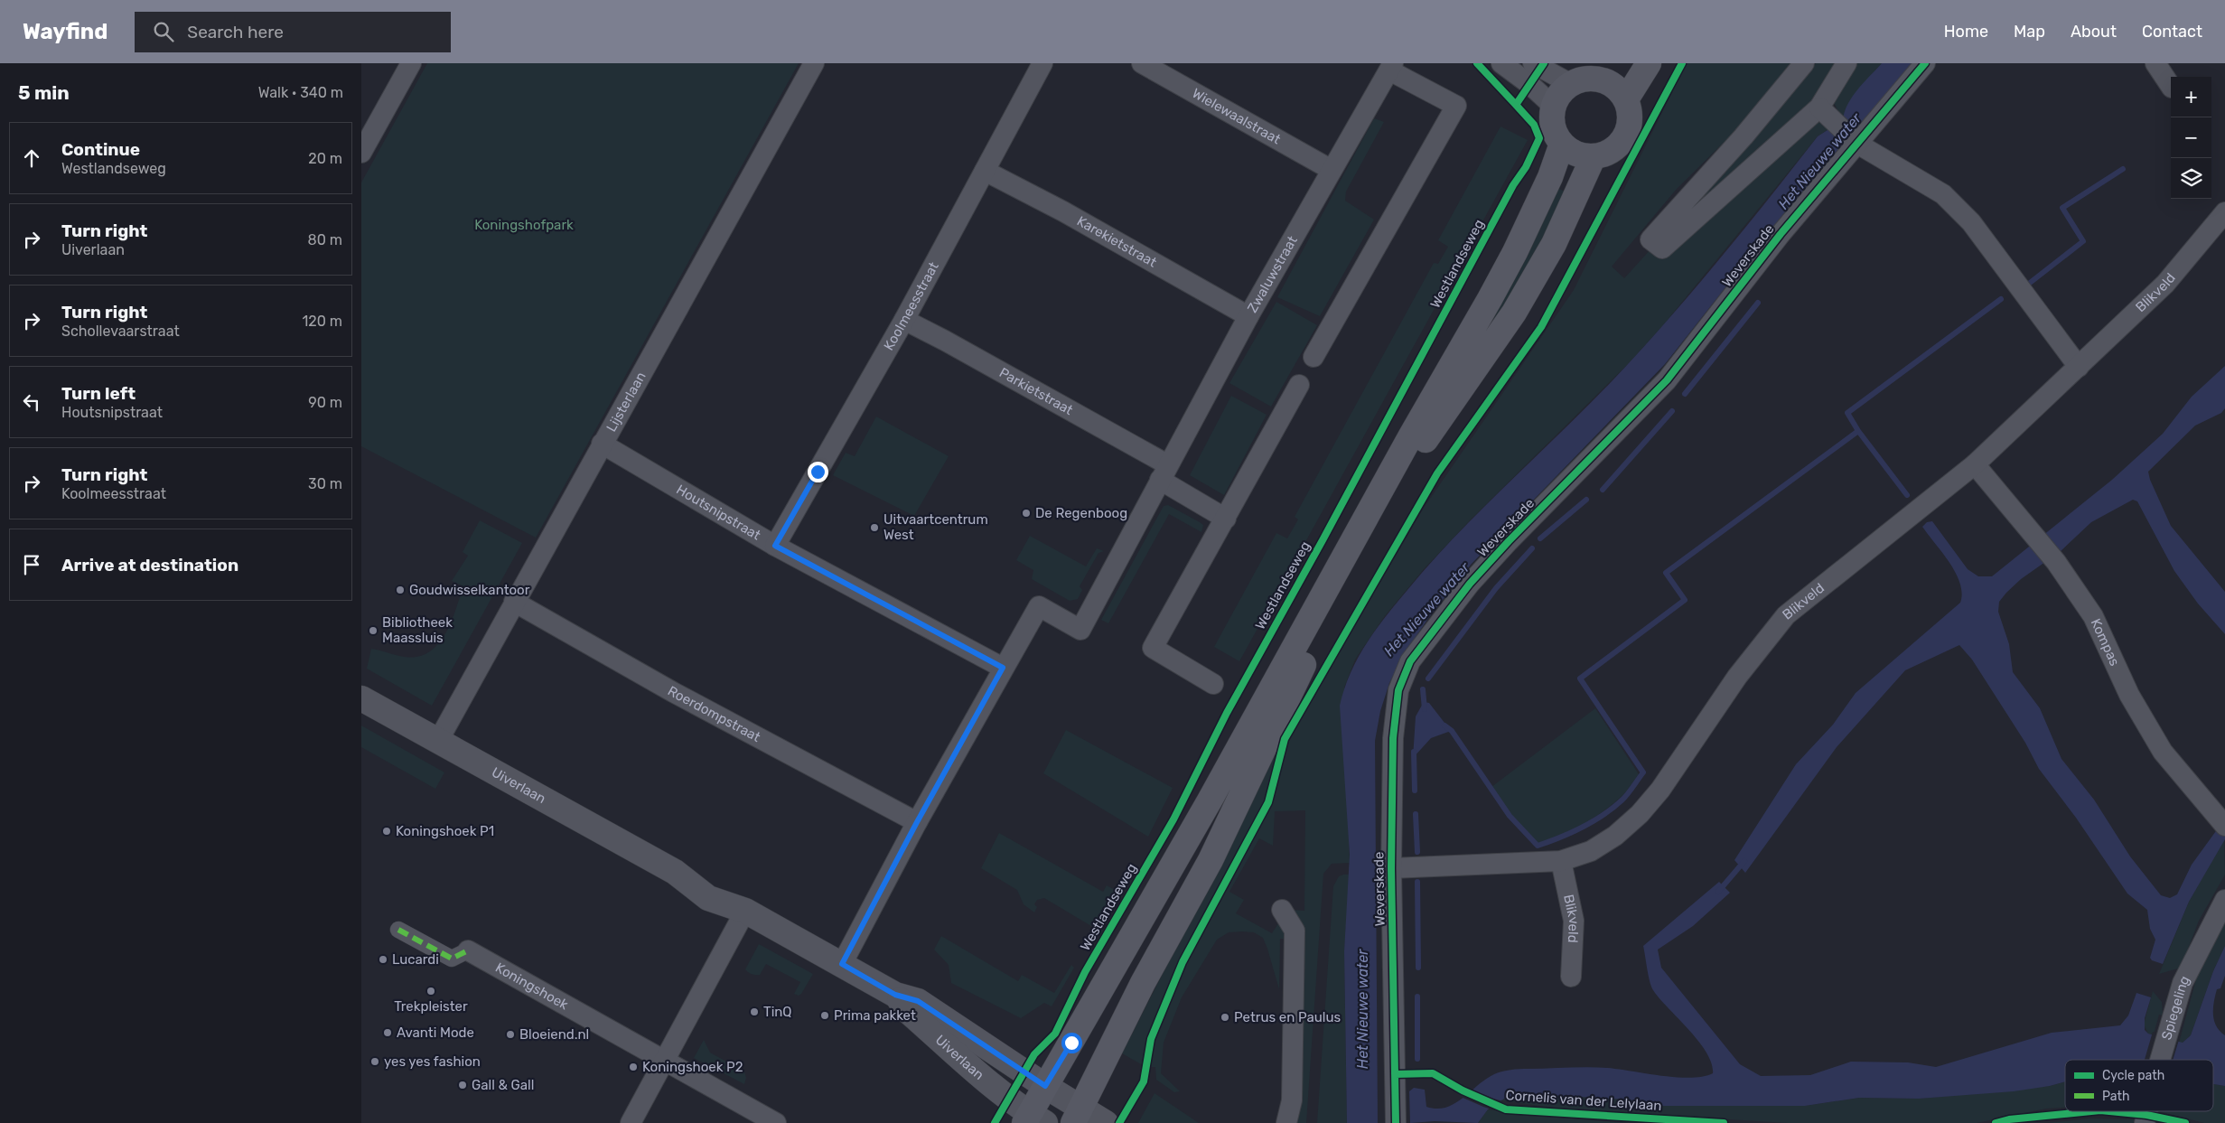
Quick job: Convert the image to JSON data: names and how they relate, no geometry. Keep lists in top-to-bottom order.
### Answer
{
  "streets": {
    "street": [
      "Wielewaalstraat",
      "Karekietstraat",
      "Weverskade",
      "Zwaluwstraat",
      "Blikveld",
      "Koolmeesstraat",
      "Parkietstraat",
      "Lijsterlaan",
      "Houtsnipstraat",
      "Kompas",
      "Roerdompstraat",
      "Uiverlaan",
      "Koningshoek",
      "Spiegeling"
    ],
    "cycle path": ["Westlandseweg", "Cornelis van der Lelylaan"]
  },
  "crossings": [
    ["Wielewaalstraat", "Zwaluwstraat"],
    ["Karekietstraat", "Zwaluwstraat"],
    ["Karekietstraat", "Koolmeesstraat"],
    ["Weverskade", "Blikveld"],
    ["Zwaluwstraat", "Parkietstraat"],
    ["Zwaluwstraat", "Houtsnipstraat"],
    ["Blikveld", "Kompas"],
    ["Koolmeesstraat", "Parkietstraat"],
    ["Koolmeesstraat", "Houtsnipstraat"],
    ["Lijsterlaan", "Houtsnipstraat"],
    ["Lijsterlaan", "Roerdompstraat"],
    ["Lijsterlaan", "Uiverlaan"]
  ],
  "water": ["Het Nieuwe water"],
  "parks": ["Koningshofpark"],
  "places": [
    "De Regenboog",
    "Uitvaartcentrum West",
    "Goudwisselkantoor",
    "Bibliotheek Maassluis",
    "Koningshoek P1",
    "Lucardi",
    "Trekpleister",
    "TinQ",
    "Prima pakket",
    "Petrus en Paulus",
    "Avanti Mode",
    "Bloeiend.nl",
    "yes yes fashion",
    "Koningshoek P2",
    "Gall & Gall"
  ],
  "legend": ["Cycle path", "Path"],
  "page": {
    "header": "Wayfind",
    "search": "Search here",
    "nav": [
      "Home",
      "Map",
      "About",
      "Contact"
    ],
    "heading": ["5 min", "Walk · 340 m"],
    "map_buttons": ["+", "−"],
    "list": [
      ["Continue", "Westlandseweg", "20 m"],
      ["Turn right", "Uiverlaan", "80 m"],
      ["Turn right", "Schollevaarstraat", "120 m"],
      ["Turn left", "Houtsnipstraat", "90 m"],
      ["Turn right", "Koolmeesstraat", "30 m"],
      "Arrive at destination"
    ]
  }
}
